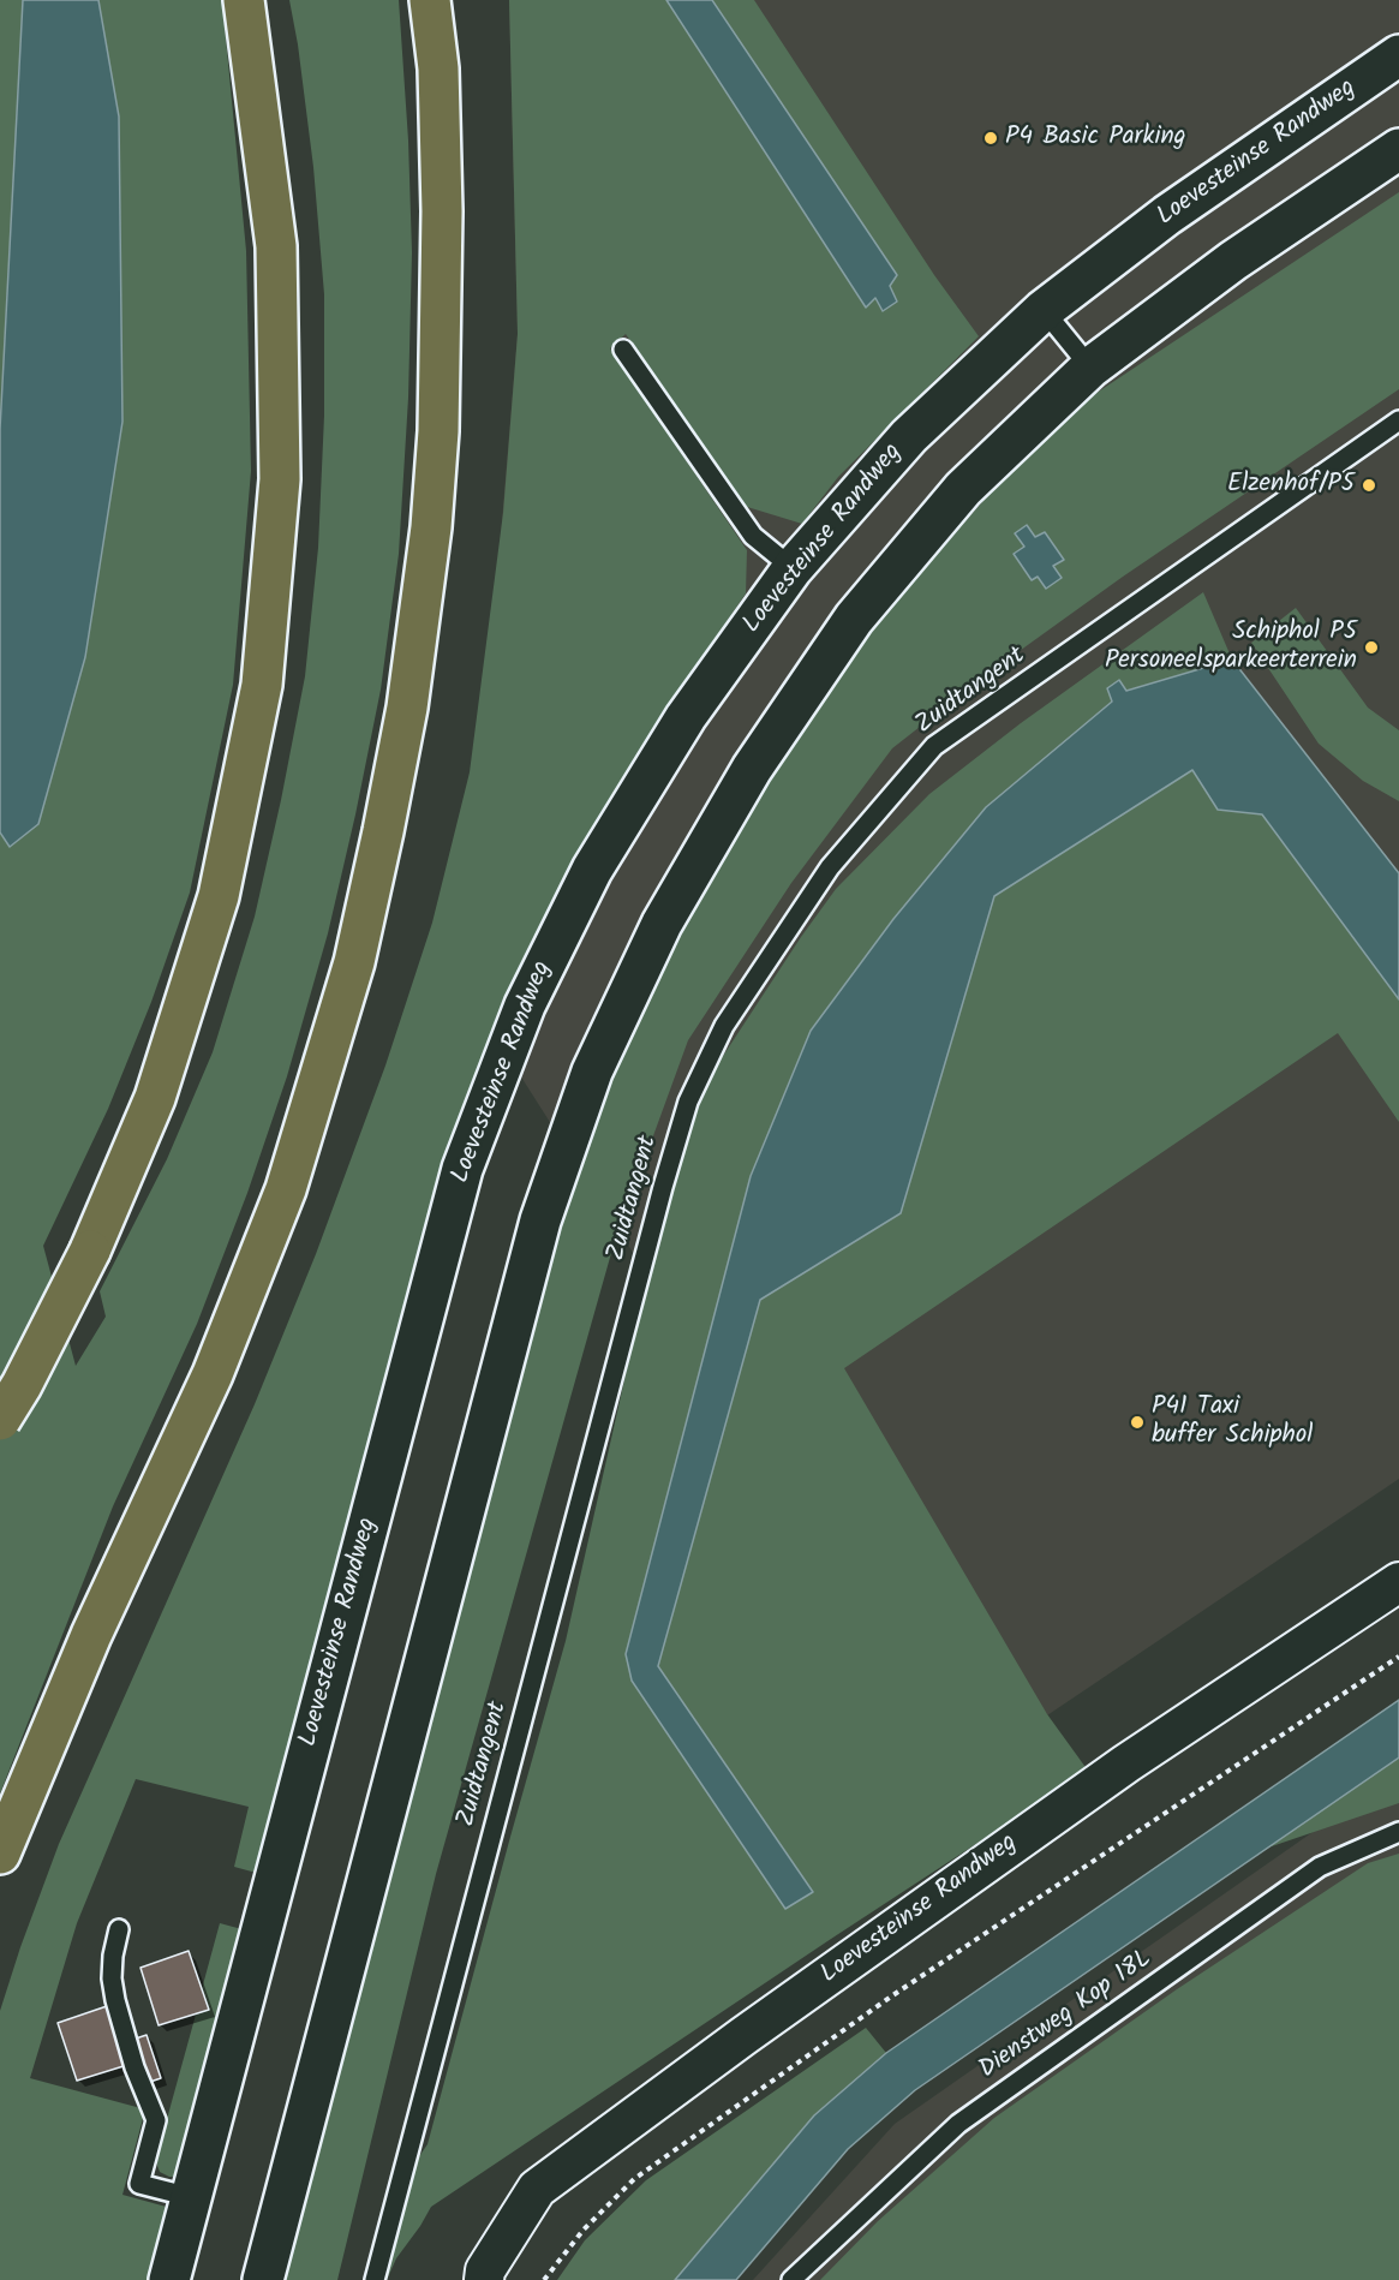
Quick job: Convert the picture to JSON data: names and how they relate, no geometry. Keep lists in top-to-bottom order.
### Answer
{
  "streets": {
    "street": ["Loevesteinse Randweg"],
    "lane": ["Zuidtangent", "Dienstweg Kop 18L"]
  },
  "places": [
    "P4 Basic Parking",
    "Elzenhof/P5",
    "Schiphol P5 Personeelsparkeerterrein",
    "P41 Taxi buffer Schiphol"
  ]
}
